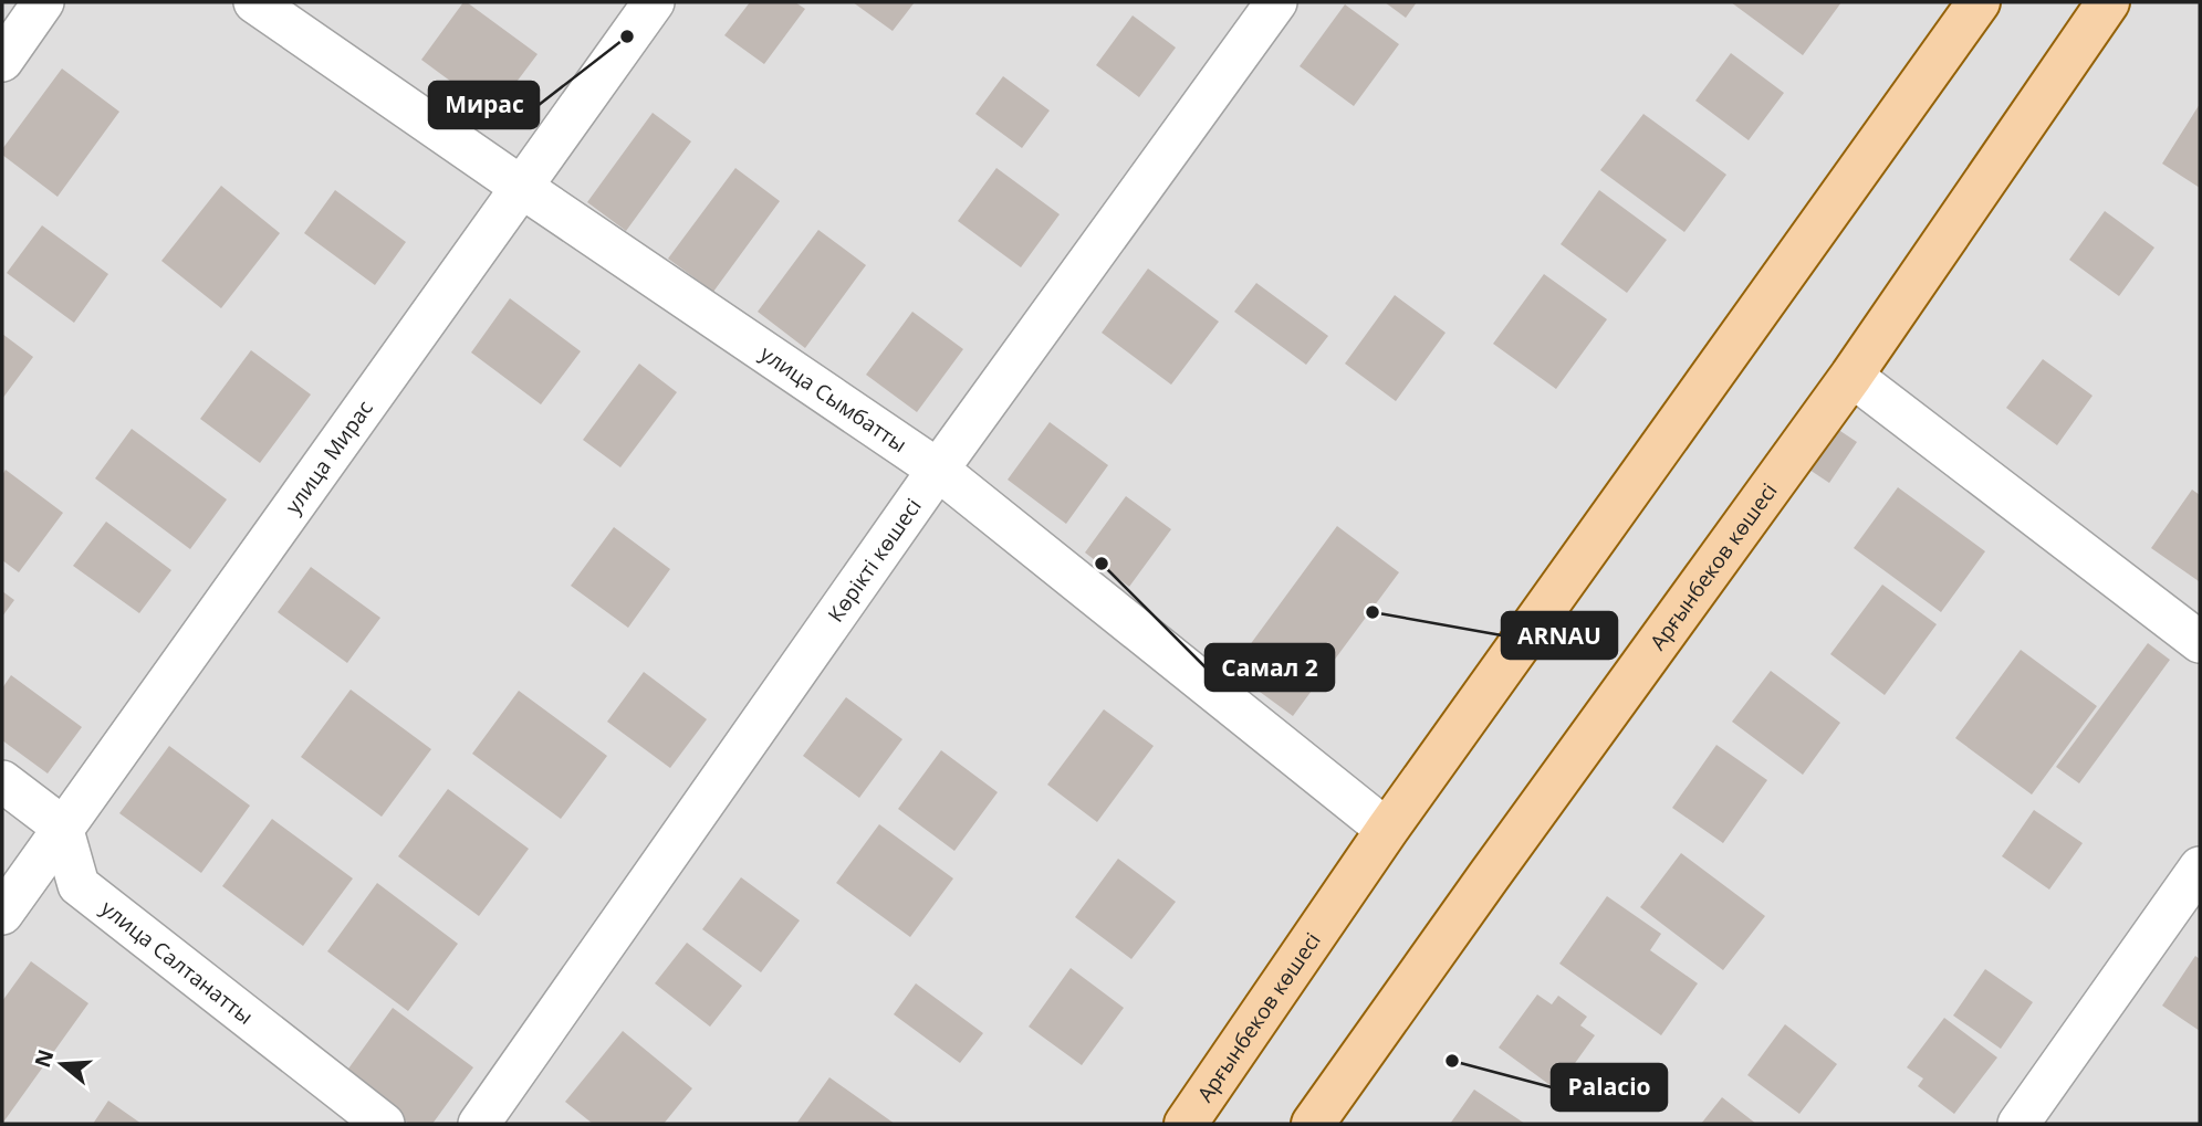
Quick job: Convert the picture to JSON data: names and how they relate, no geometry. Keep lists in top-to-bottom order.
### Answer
{
  "streets": {
    "main road": ["Арғынбеков көшесі"],
    "street": [
      "улица Сымбатты",
      "улица Мирас",
      "Көрікті көшесі",
      "улица Салтанатты"
    ]
  },
  "crossings": [
    ["улица Сымбатты", "улица Мирас"],
    ["улица Сымбатты", "Көрікті көшесі"],
    ["улица Сымбатты", "Арғынбеков көшесі"],
    ["улица Мирас", "улица Салтанатты"]
  ],
  "places": [
    "Мирас",
    "Самал 2",
    "ARNAU",
    "Palacio"
  ],
  "north": "left"
}
